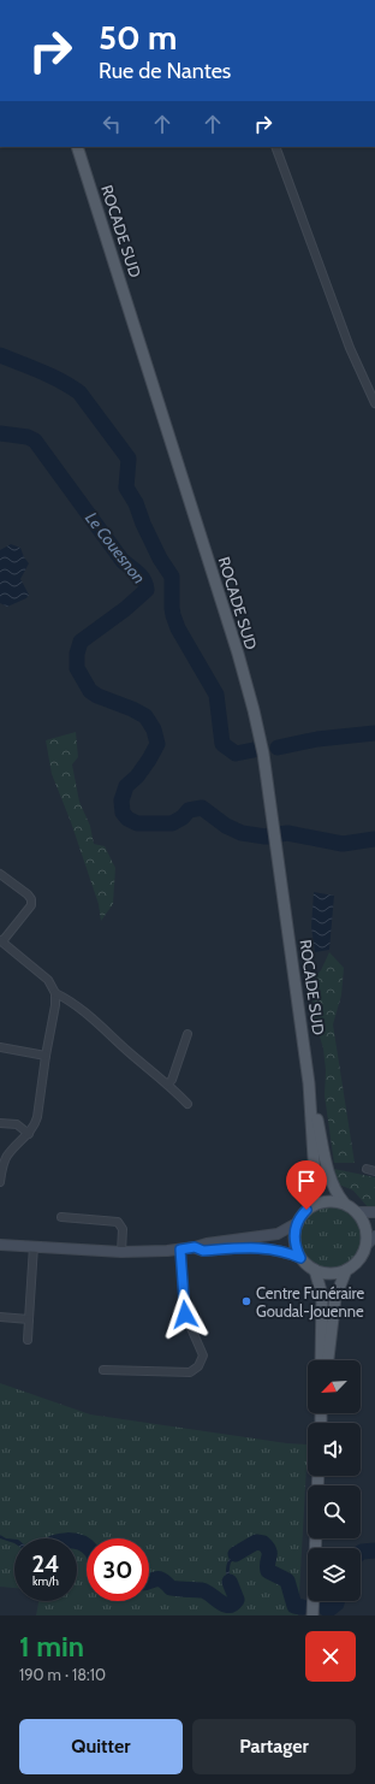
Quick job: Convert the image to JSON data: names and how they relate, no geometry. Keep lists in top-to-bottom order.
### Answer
{
  "streets": {
    "main road": ["ROCADE SUD"]
  },
  "water": ["Le Couesnon"],
  "places": ["Centre Funéraire Goudal-Jouenne"],
  "north": "bottom left",
  "page": {
    "turn": ["50 m", "Rue de Nantes"],
    "speed": "24 km/h",
    "limit": "30",
    "heading": ["1 min", "190 m · 18:10"],
    "buttons": ["Quitter", "Partager"]
  }
}
